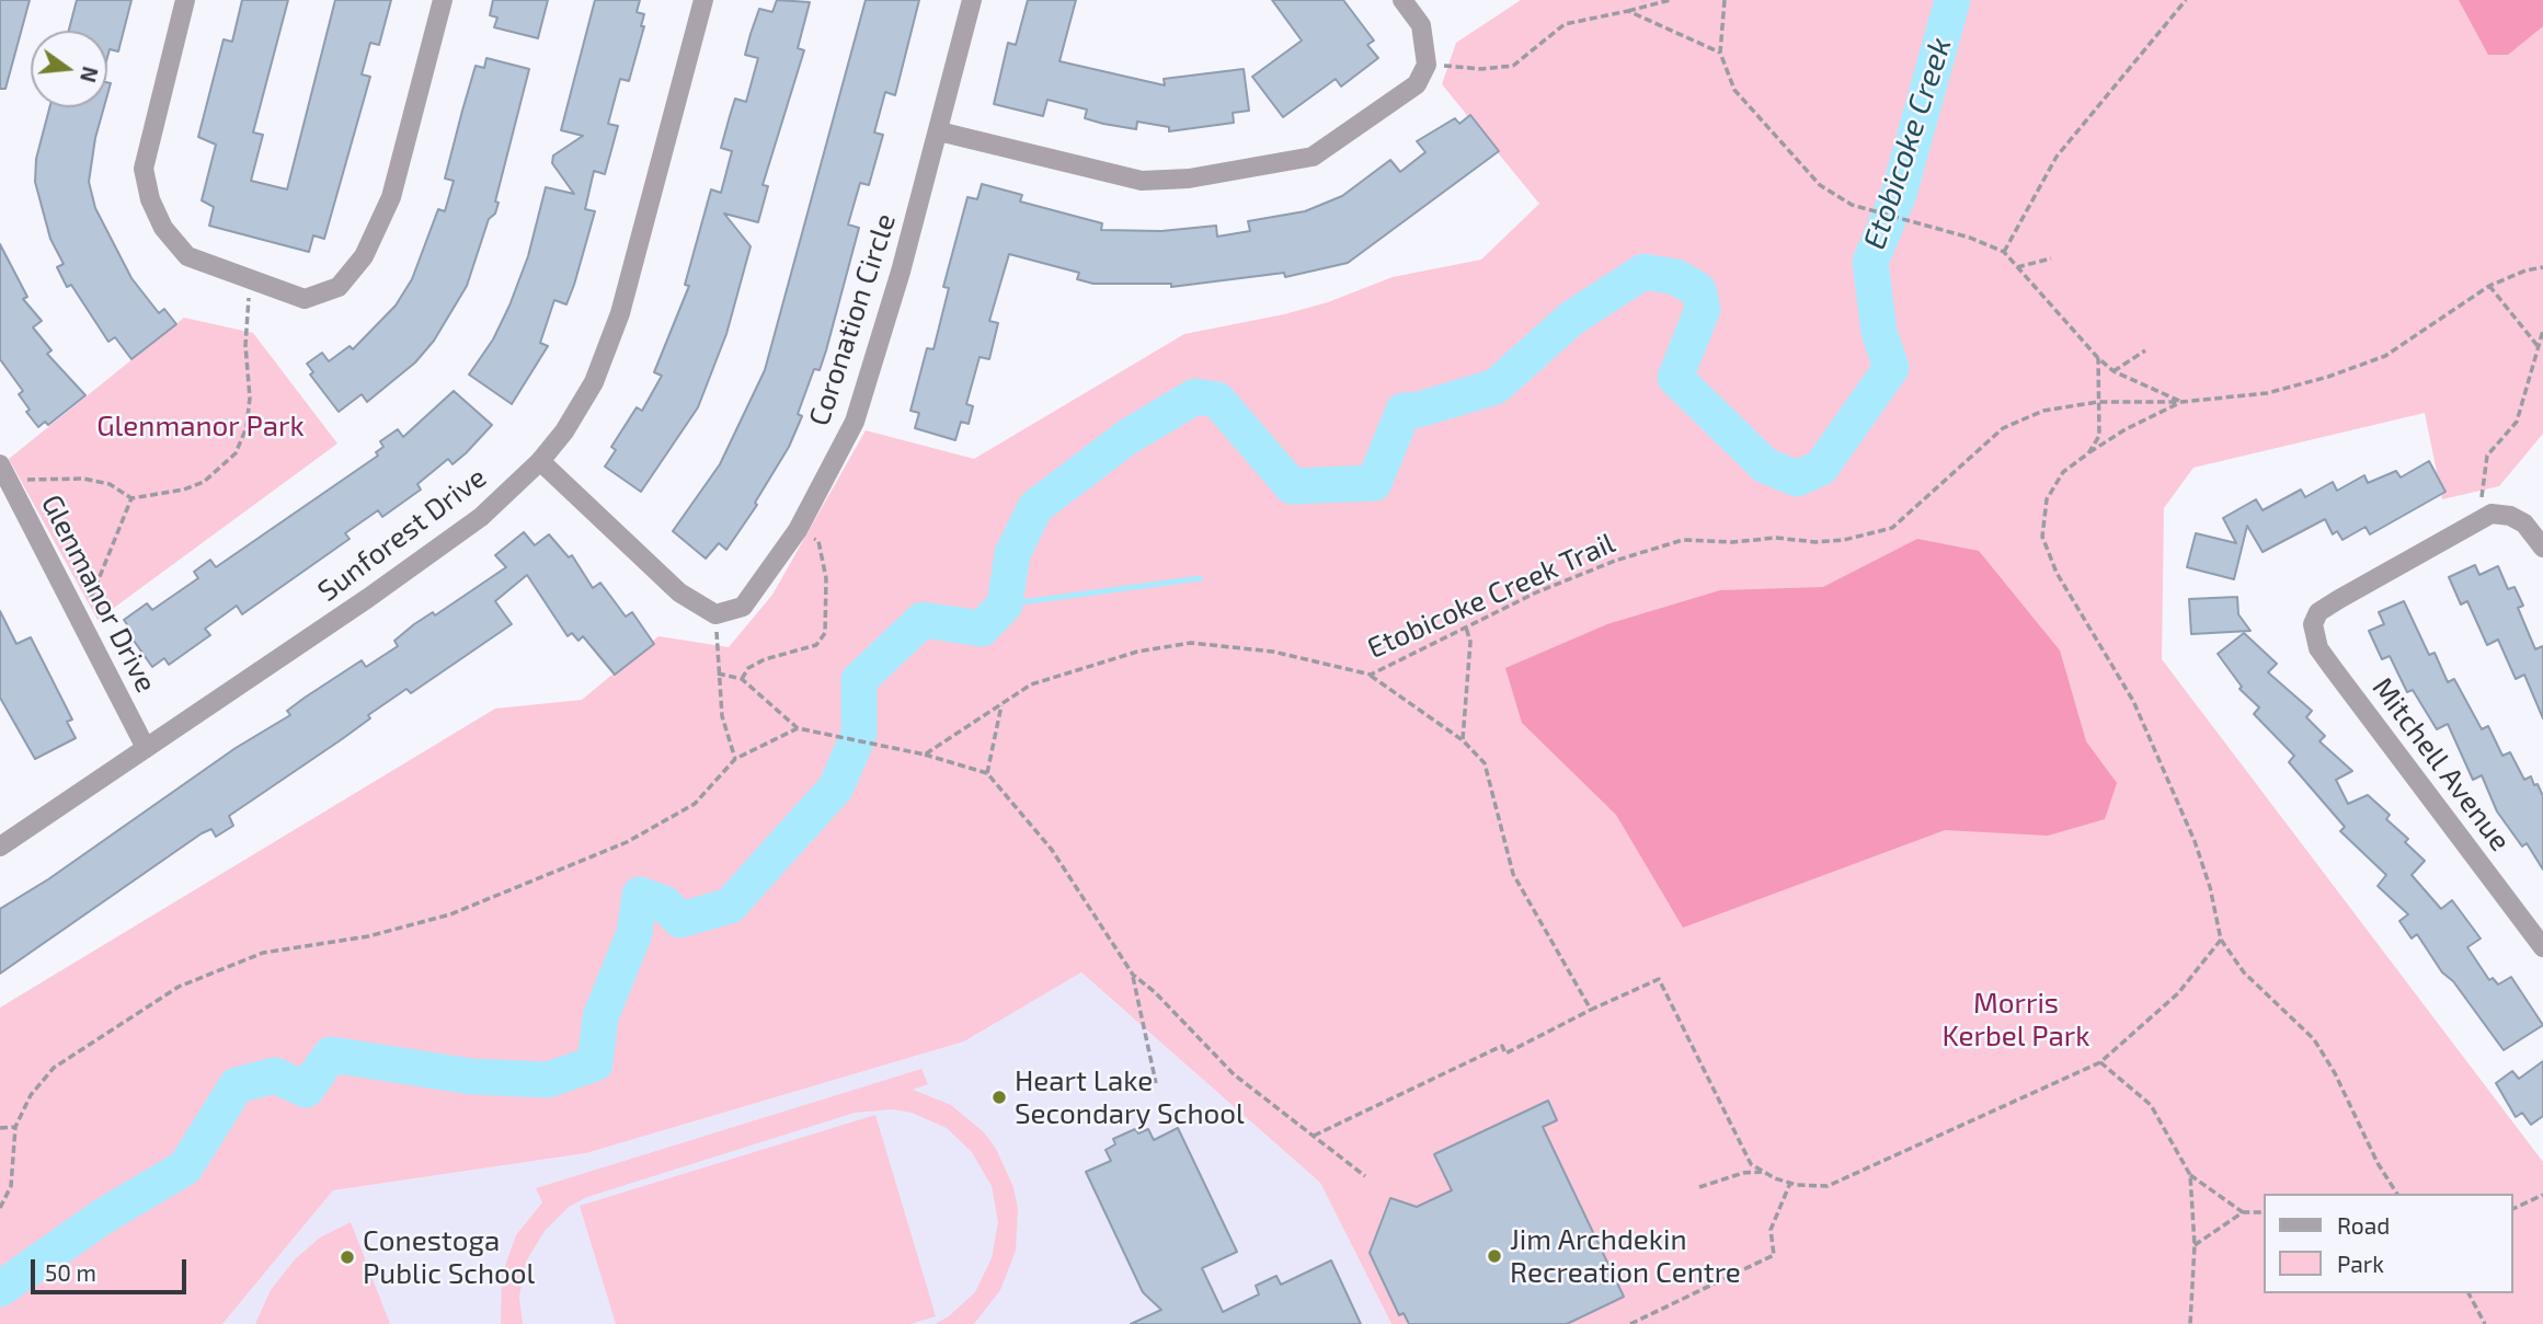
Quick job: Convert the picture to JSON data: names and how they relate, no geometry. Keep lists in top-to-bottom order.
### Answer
{
  "streets": {
    "street": [
      "Coronation Circle",
      "Sunforest Drive",
      "Glenmanor Drive",
      "Mitchell Avenue"
    ],
    "path": ["Etobicoke Creek Trail"]
  },
  "crossings": [
    ["Sunforest Drive", "Glenmanor Drive"]
  ],
  "water": ["Etobicoke Creek"],
  "parks": ["Glenmanor Park", "Morris Kerbel Park"],
  "places": ["Heart Lake Secondary School", "Jim Archdekin Recreation Centre", "Conestoga Public School"],
  "legend": ["Road", "Park"],
  "scale_bar": "50 m",
  "north": "right"
}
